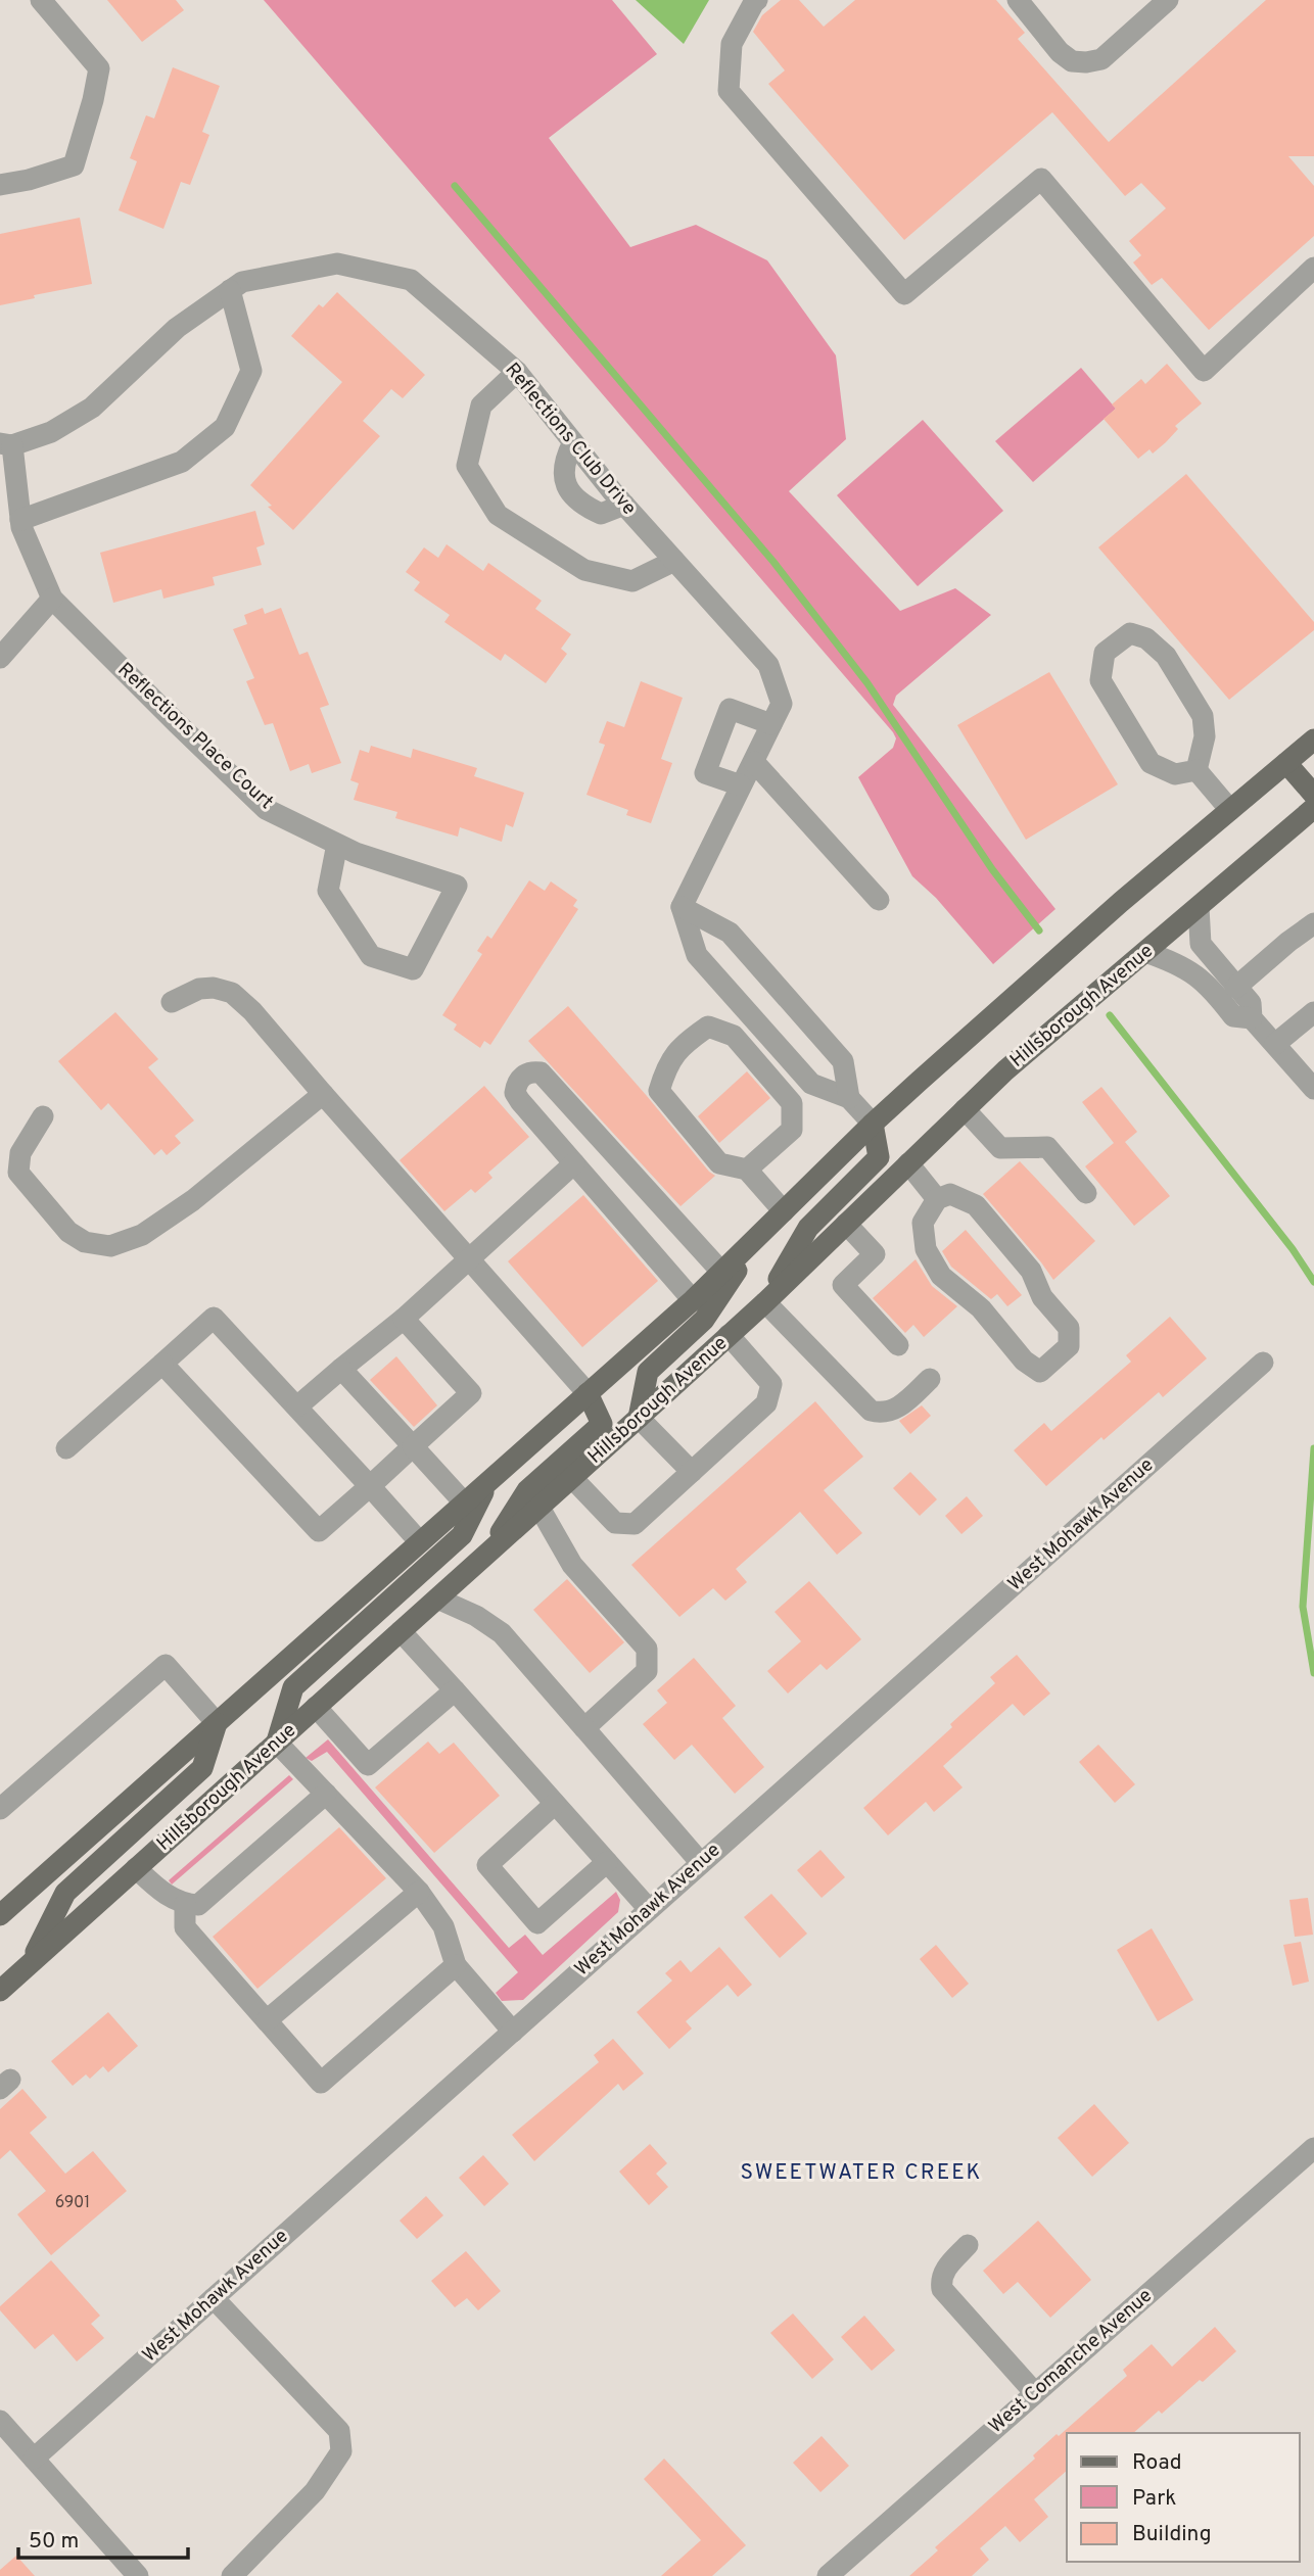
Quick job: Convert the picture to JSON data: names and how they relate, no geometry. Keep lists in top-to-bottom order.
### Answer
{
  "streets": {
    "main road": ["Hillsborough Avenue"],
    "street": [
      "Reflections Club Drive",
      "Reflections Place Court",
      "West Mohawk Avenue",
      "West Comanche Avenue"
    ]
  },
  "crossings": [
    ["Reflections Club Drive", "Reflections Place Court"]
  ],
  "districts": ["SWEETWATER CREEK"],
  "house_numbers": ["6901"],
  "legend": ["Road", "Park", "Building"],
  "scale_bar": "50 m"
}
